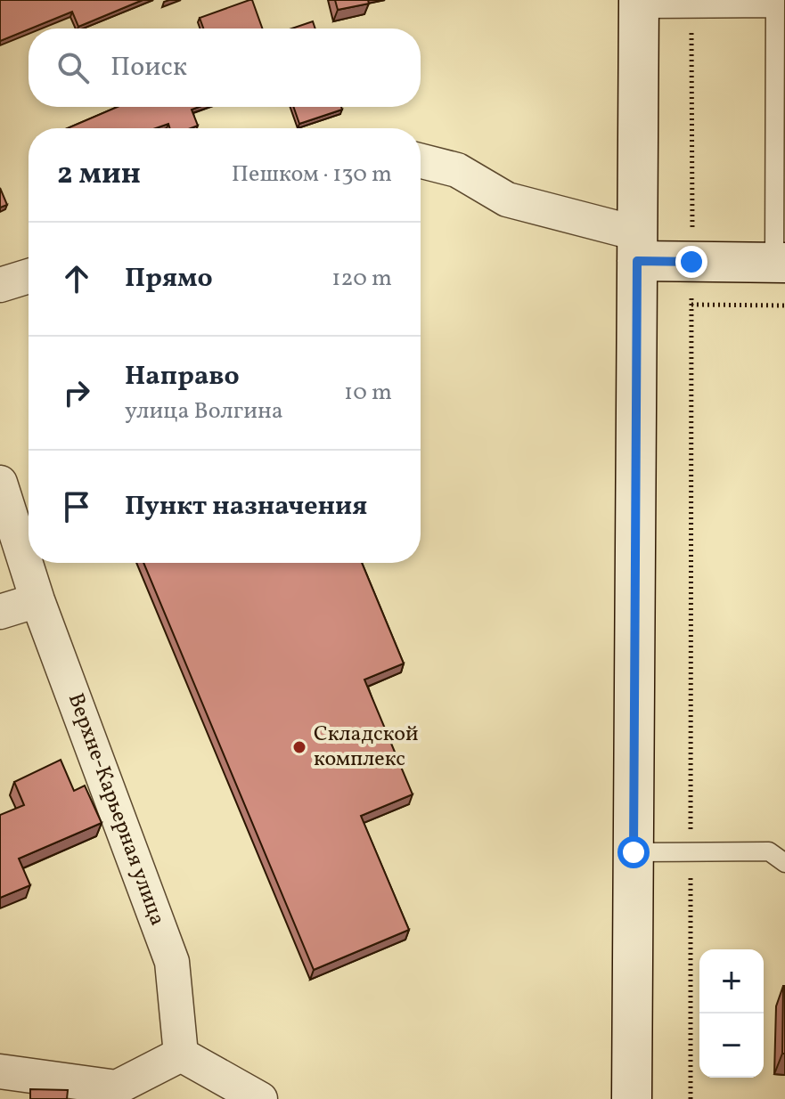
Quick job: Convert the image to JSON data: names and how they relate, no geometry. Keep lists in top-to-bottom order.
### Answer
{
  "streets": {
    "street": ["Верхне-Карьерная улица"]
  },
  "places": ["Складской комплекс"],
  "page": {
    "search": "Поиск",
    "heading": ["2 мин", "Пешком · 130 m"],
    "list": [
      ["Прямо", "120 m"],
      ["Направо", "улица Волгина", "10 m"],
      "Пункт назначения"
    ],
    "map_buttons": ["+", "−"]
  }
}
